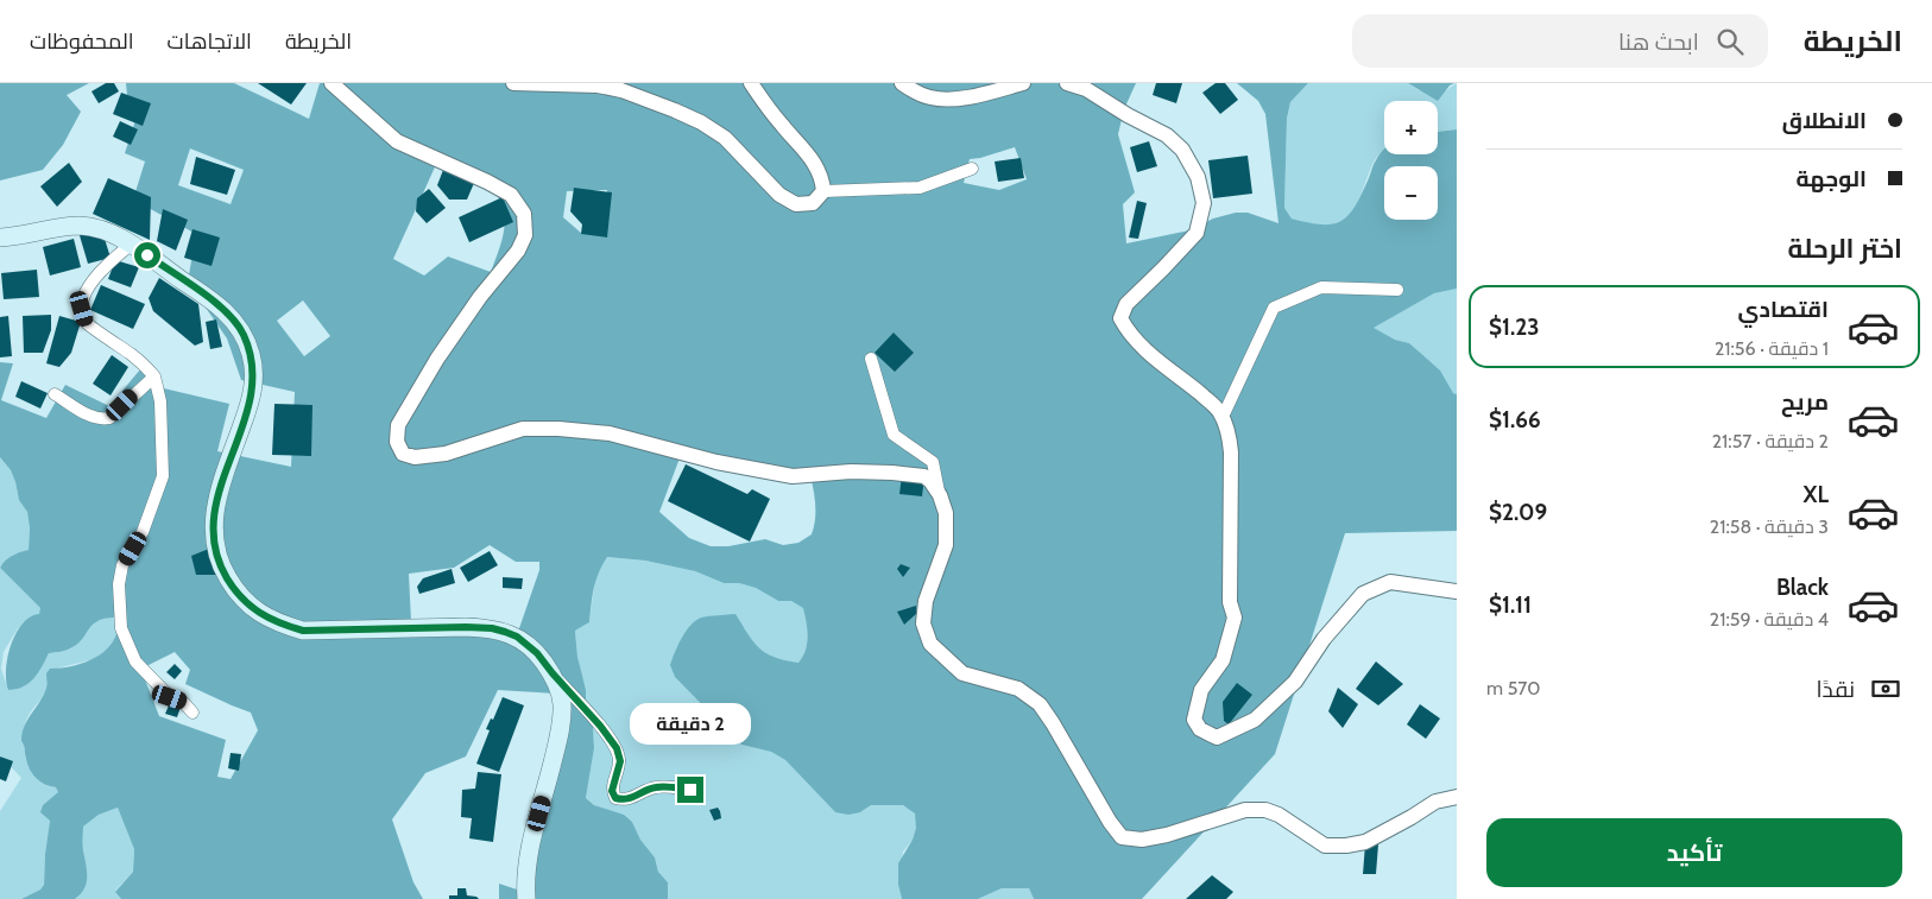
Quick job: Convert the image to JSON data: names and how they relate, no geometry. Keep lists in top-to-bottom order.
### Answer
{
  "page": {
    "header": "الخريطة",
    "search": "ابحث هنا",
    "nav": ["الخريطة", "الاتجاهات", "المحفوظات"],
    "banner": ["الانطلاق", "الوجهة"],
    "map_buttons": ["+", "−"],
    "heading": "اختر الرحلة",
    "list": [
      {
        "name": "اقتصادي",
        "note": "1 دقيقة · 21:56",
        "value": "$1.23"
      },
      {
        "name": "مريح",
        "note": "2 دقيقة · 21:57",
        "value": "$1.66"
      },
      {
        "name": "XL",
        "note": "3 دقيقة · 21:58",
        "value": "$2.09"
      },
      {
        "name": "Black",
        "note": "4 دقيقة · 21:59",
        "value": "$1.11"
      }
    ],
    "pay": ["نقدًا", "570 m"],
    "bubble": "2 دقيقة",
    "buttons": "تأكيد"
  }
}
